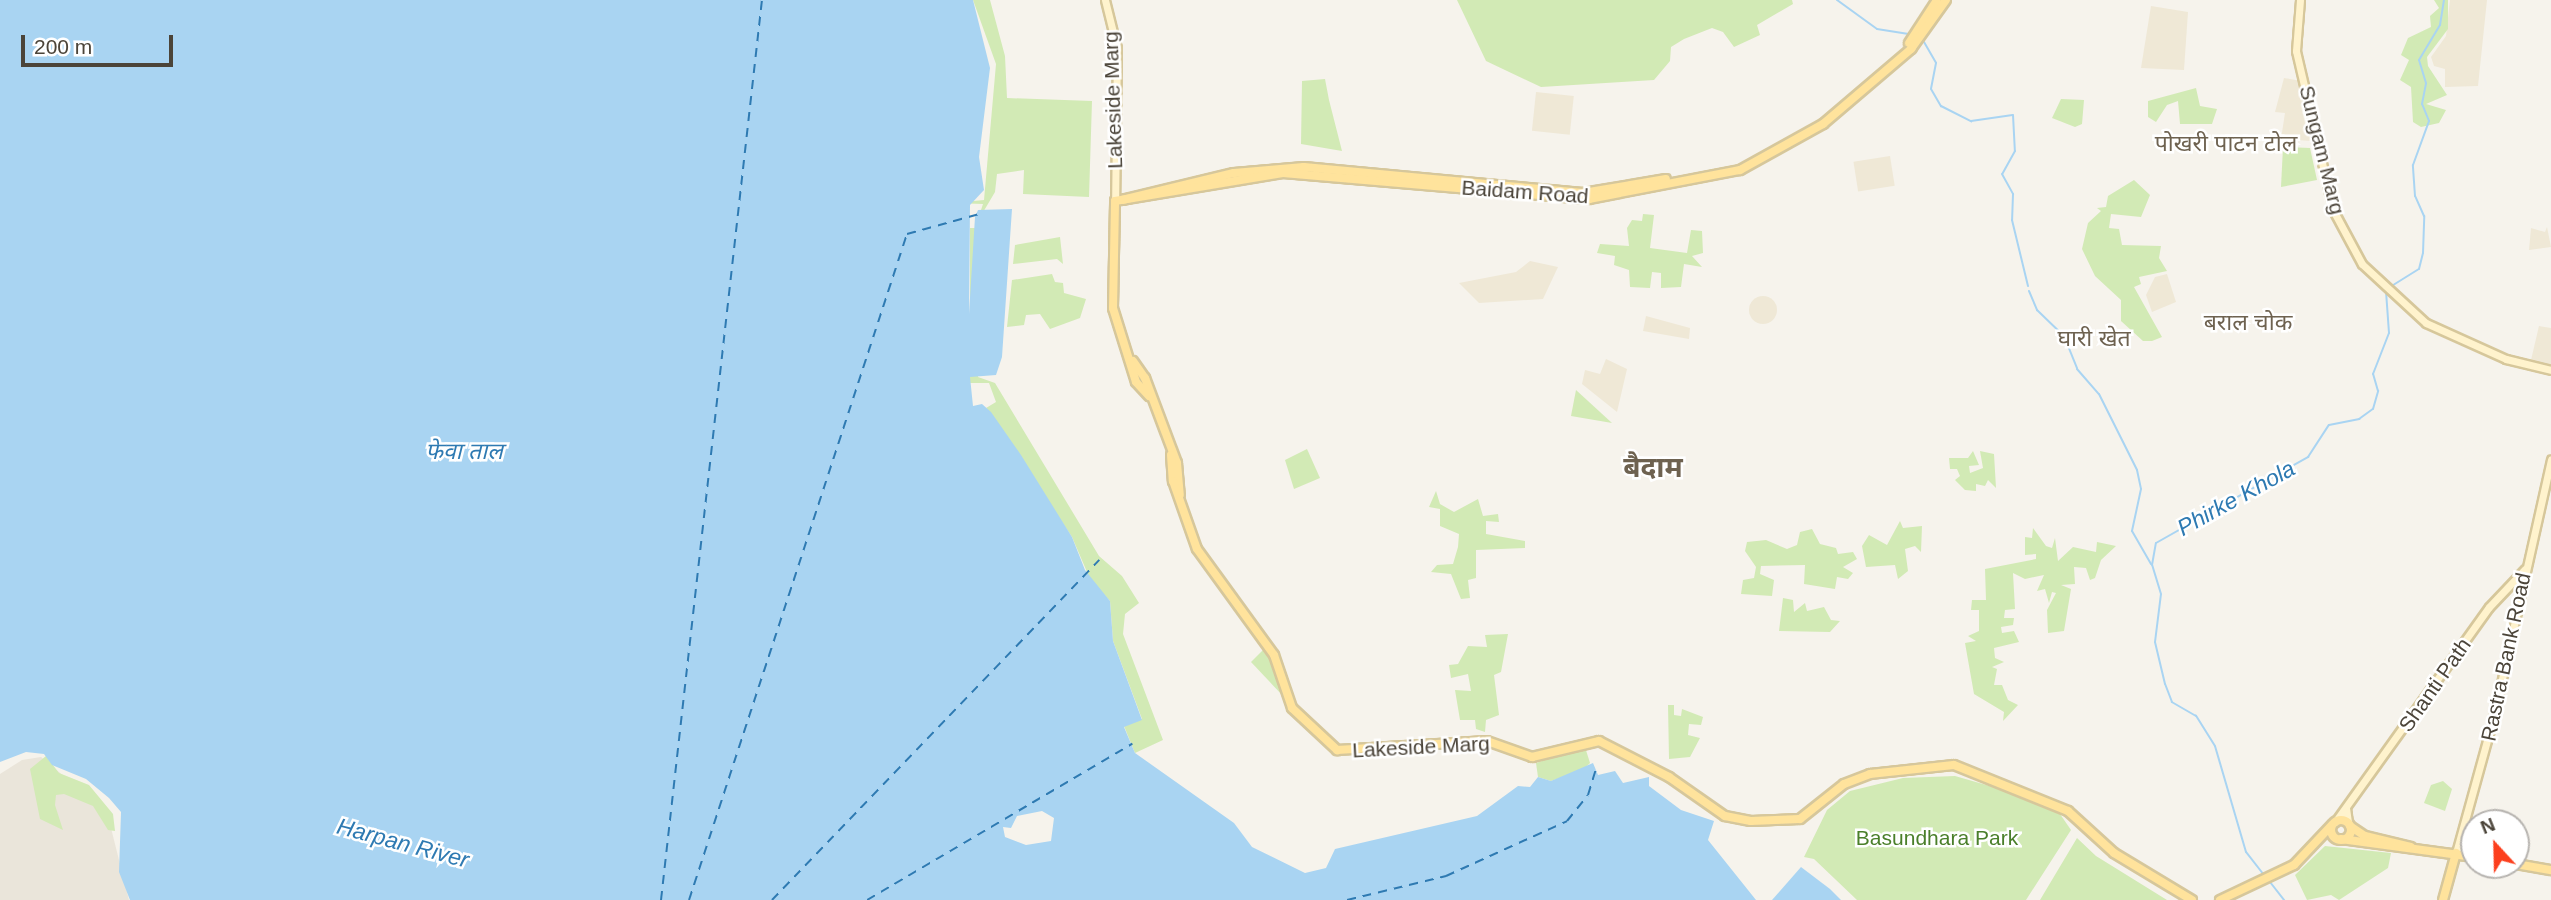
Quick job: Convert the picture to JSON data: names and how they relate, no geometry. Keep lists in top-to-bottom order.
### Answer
{
  "streets": {
    "main road": [
      "Lakeside Marg",
      "Sungam Marg",
      "Baidam Road",
      "Rastra Bank Road",
      "Shanti Path"
    ]
  },
  "crossings": [
    ["Lakeside Marg", "Baidam Road"],
    ["Rastra Bank Road", "Shanti Path"]
  ],
  "districts": [
    "पोखरी पाटन टोल",
    "बराल चोक",
    "घारी खेत",
    "बैदाम"
  ],
  "water": ["फेवा ताल", "Phirke Khola", "Harpan River"],
  "parks": ["Basundhara Park"],
  "scale_bar": "200 m",
  "north": "top"
}
